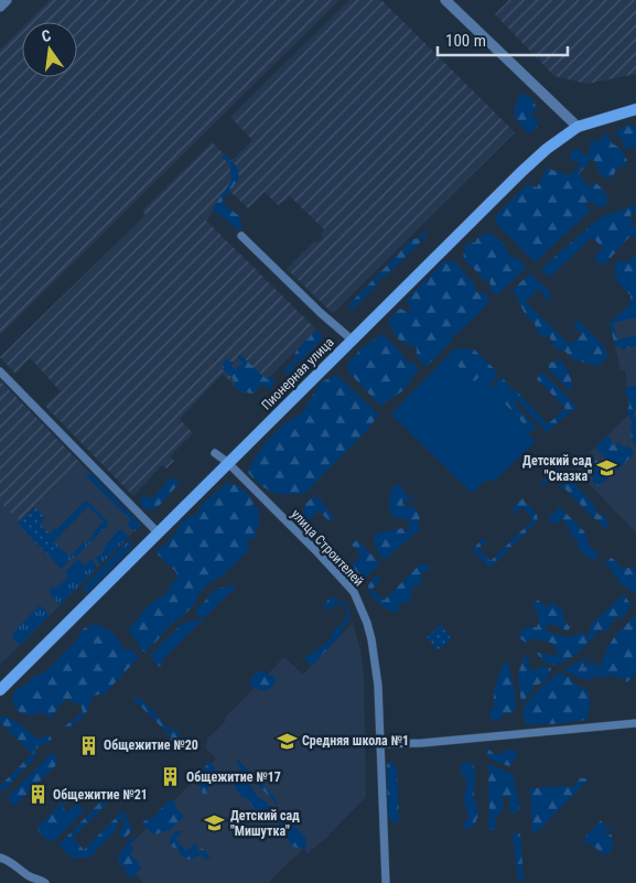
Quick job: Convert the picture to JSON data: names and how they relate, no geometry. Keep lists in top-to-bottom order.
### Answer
{
  "streets": {
    "main road": ["Пионерная улица"],
    "street": ["улица Строителей"]
  },
  "crossings": [
    ["Пионерная улица", "улица Строителей"]
  ],
  "places": {
    "school or university": ["Детский сад \"Сказка\"", "Средняя школа №1", "Детский сад \"Мишутка\""],
    "building": ["Общежитие №20", "Общежитие №17", "Общежитие №21"]
  },
  "scale_bar": "100 m",
  "north": "top"
}
